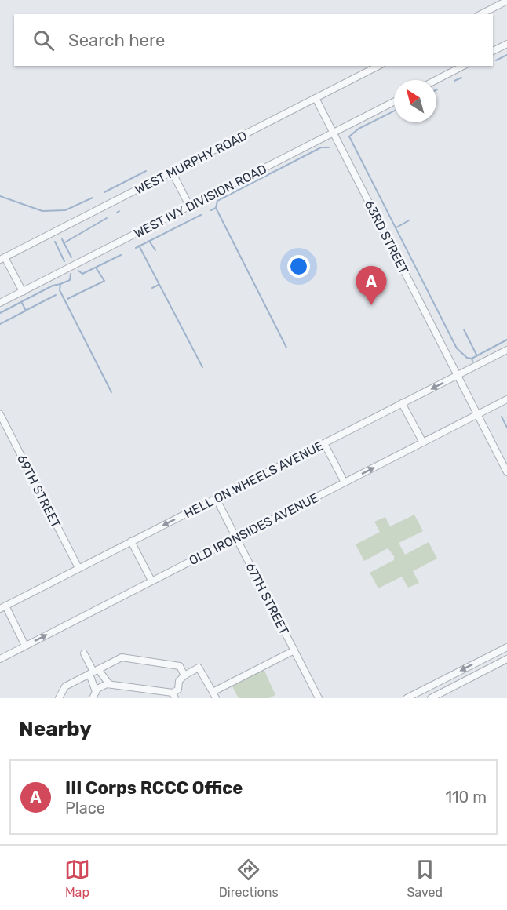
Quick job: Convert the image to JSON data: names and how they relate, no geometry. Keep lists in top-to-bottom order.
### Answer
{
  "streets": {
    "street": [
      "WEST MURPHY ROAD",
      "WEST IVY DIVISION ROAD",
      "63RD STREET",
      "HELL ON WHEELS AVENUE",
      "69TH STREET",
      "OLD IRONSIDES AVENUE",
      "67TH STREET"
    ]
  },
  "crossings": [
    ["WEST MURPHY ROAD", "63RD STREET"],
    ["WEST IVY DIVISION ROAD", "63RD STREET"],
    ["63RD STREET", "HELL ON WHEELS AVENUE"],
    ["63RD STREET", "OLD IRONSIDES AVENUE"],
    ["HELL ON WHEELS AVENUE", "69TH STREET"],
    ["HELL ON WHEELS AVENUE", "67TH STREET"],
    ["OLD IRONSIDES AVENUE", "67TH STREET"]
  ],
  "one_way": ["OLD IRONSIDES AVENUE"],
  "north": "top left",
  "page": {
    "search": "Search here",
    "pins": "A",
    "heading": "Nearby",
    "list": [
      {
        "mark": "A",
        "name": "III Corps RCCC Office",
        "note": "Place",
        "value": "110 m"
      }
    ],
    "nav": ["Map", "Directions", "Saved"]
  }
}
